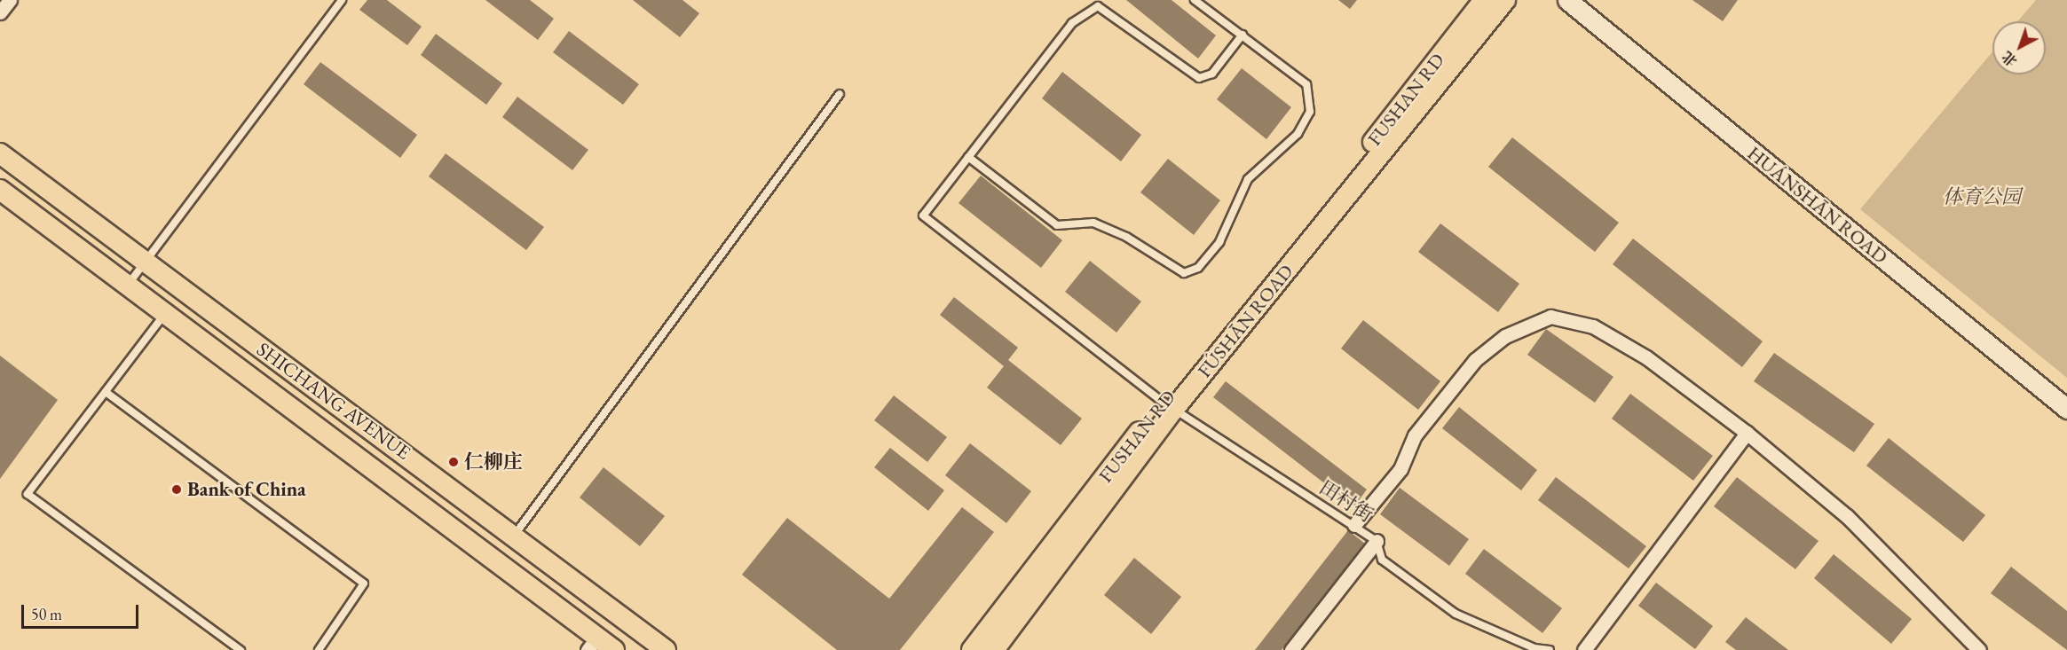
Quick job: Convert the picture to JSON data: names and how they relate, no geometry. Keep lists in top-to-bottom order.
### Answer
{
  "streets": {
    "main road": [
      "FUSHAN RD",
      "HUÁNSHĀN ROAD",
      "FÚSHĀN ROAD",
      "SHICHANG AVENUE"
    ],
    "lane": ["田村街"]
  },
  "crossings": [
    ["FUSHAN RD", "FÚSHĀN ROAD"],
    ["FUSHAN RD", "田村街"],
    ["FÚSHĀN ROAD", "田村街"]
  ],
  "parks": ["体育公园"],
  "places": ["仁柳庄", "Bank of China"],
  "scale_bar": "50 m",
  "north": "bottom left"
}
